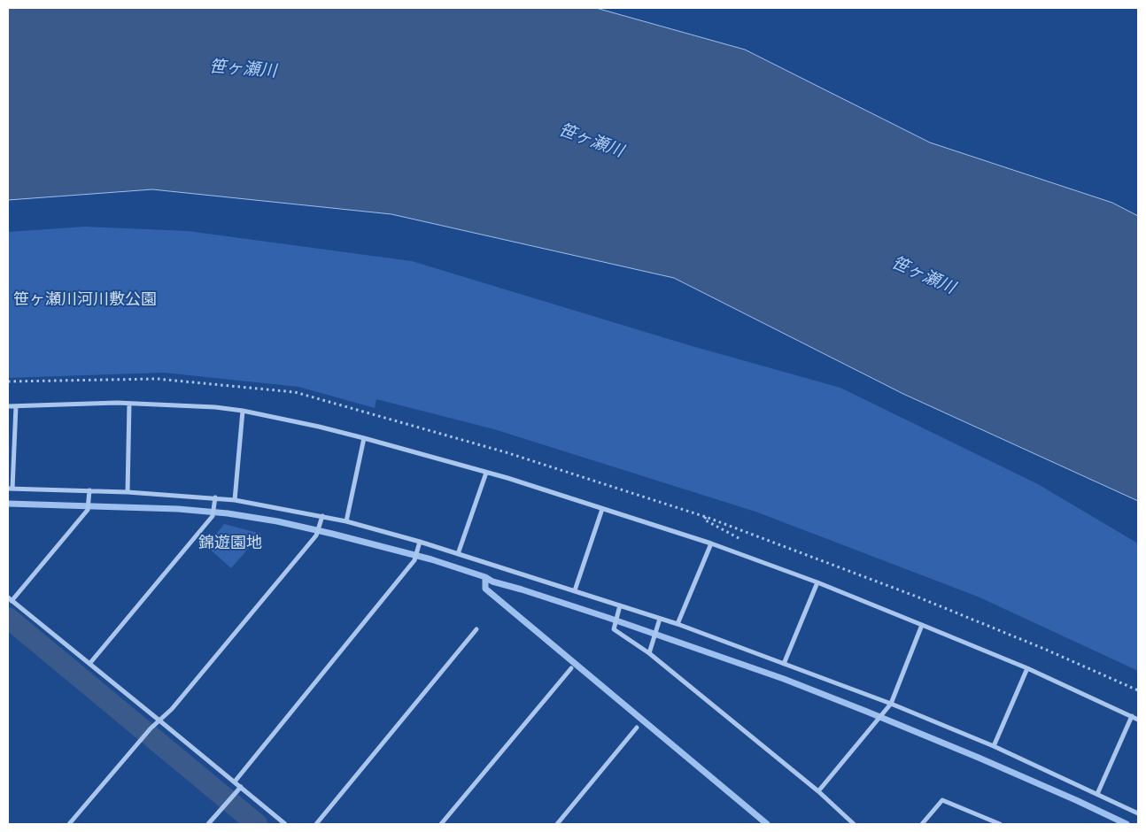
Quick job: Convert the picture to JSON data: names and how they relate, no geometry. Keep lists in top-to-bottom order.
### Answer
{
  "water": ["笹ヶ瀬川"],
  "parks": ["笹ヶ瀬川河川敷公園", "錦遊園地"]
}
